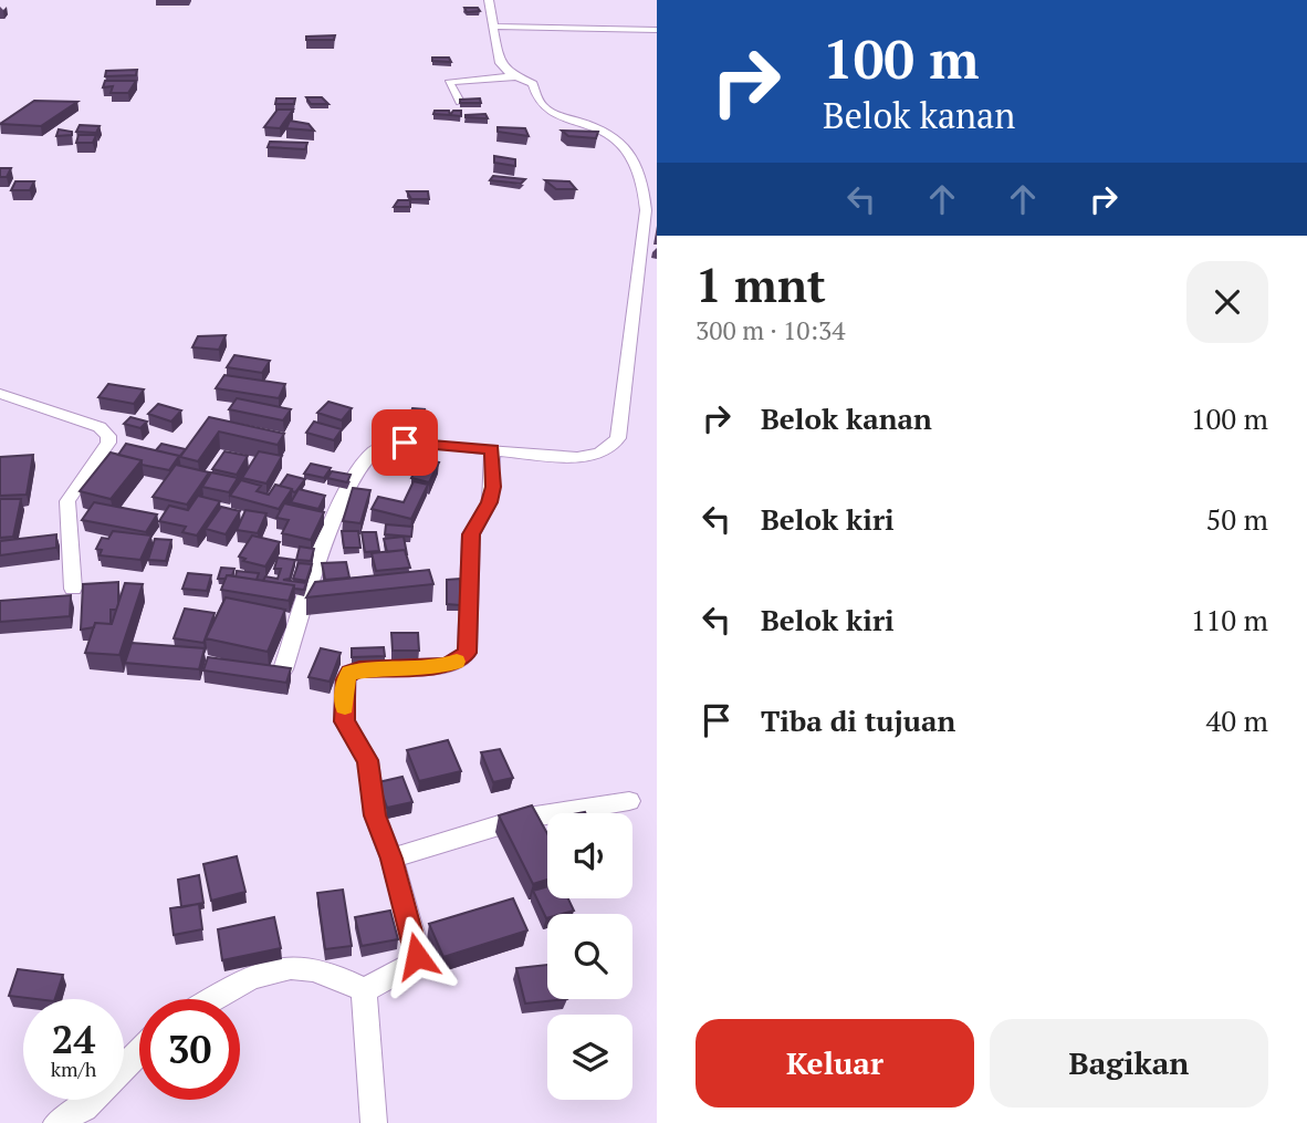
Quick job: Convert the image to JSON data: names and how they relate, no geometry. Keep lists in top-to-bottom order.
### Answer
{
  "page": {
    "turn": ["100 m", "Belok kanan"],
    "heading": ["1 mnt", "300 m · 10:34"],
    "list": [
      {
        "name": "Belok kanan",
        "value": "100 m"
      },
      {
        "name": "Belok kiri",
        "value": "50 m"
      },
      {
        "name": "Belok kiri",
        "value": "110 m"
      },
      {
        "name": "Tiba di tujuan",
        "value": "40 m"
      }
    ],
    "speed": "24 km/h",
    "limit": "30",
    "buttons": ["Keluar", "Bagikan"]
  }
}
